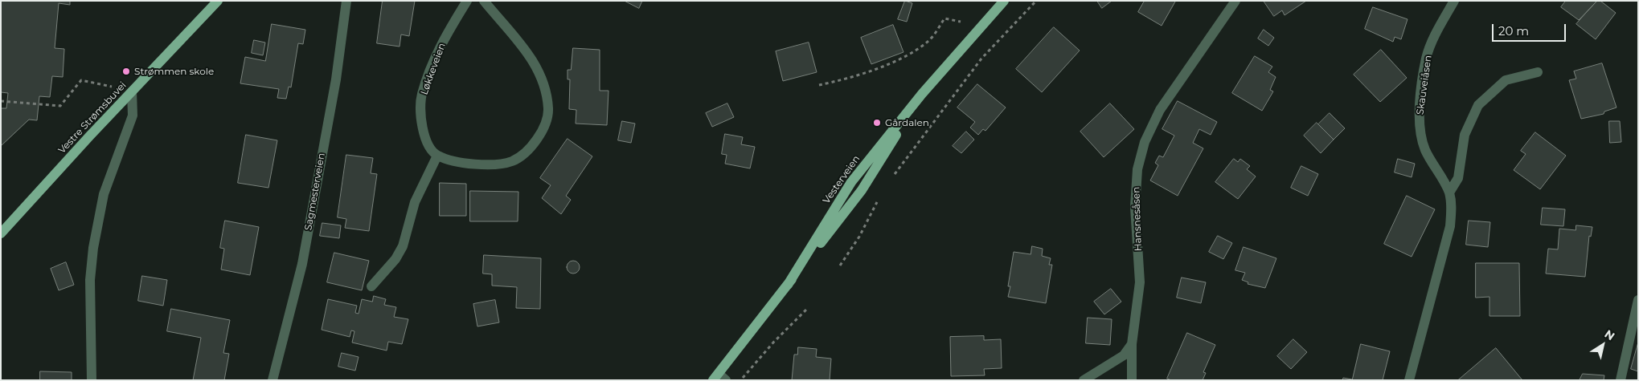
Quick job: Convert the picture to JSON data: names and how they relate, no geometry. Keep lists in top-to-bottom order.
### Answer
{
  "streets": {
    "main road": ["Vestre Strømsbuvei", "Vesterveien"],
    "street": [
      "Løkkeveien",
      "Skauveiåsen",
      "Sagmesterveien",
      "Hansnesåsen"
    ]
  },
  "places": ["Strømmen skole", "Gårdalen"],
  "scale_bar": "20 m",
  "north": "top right"
}
